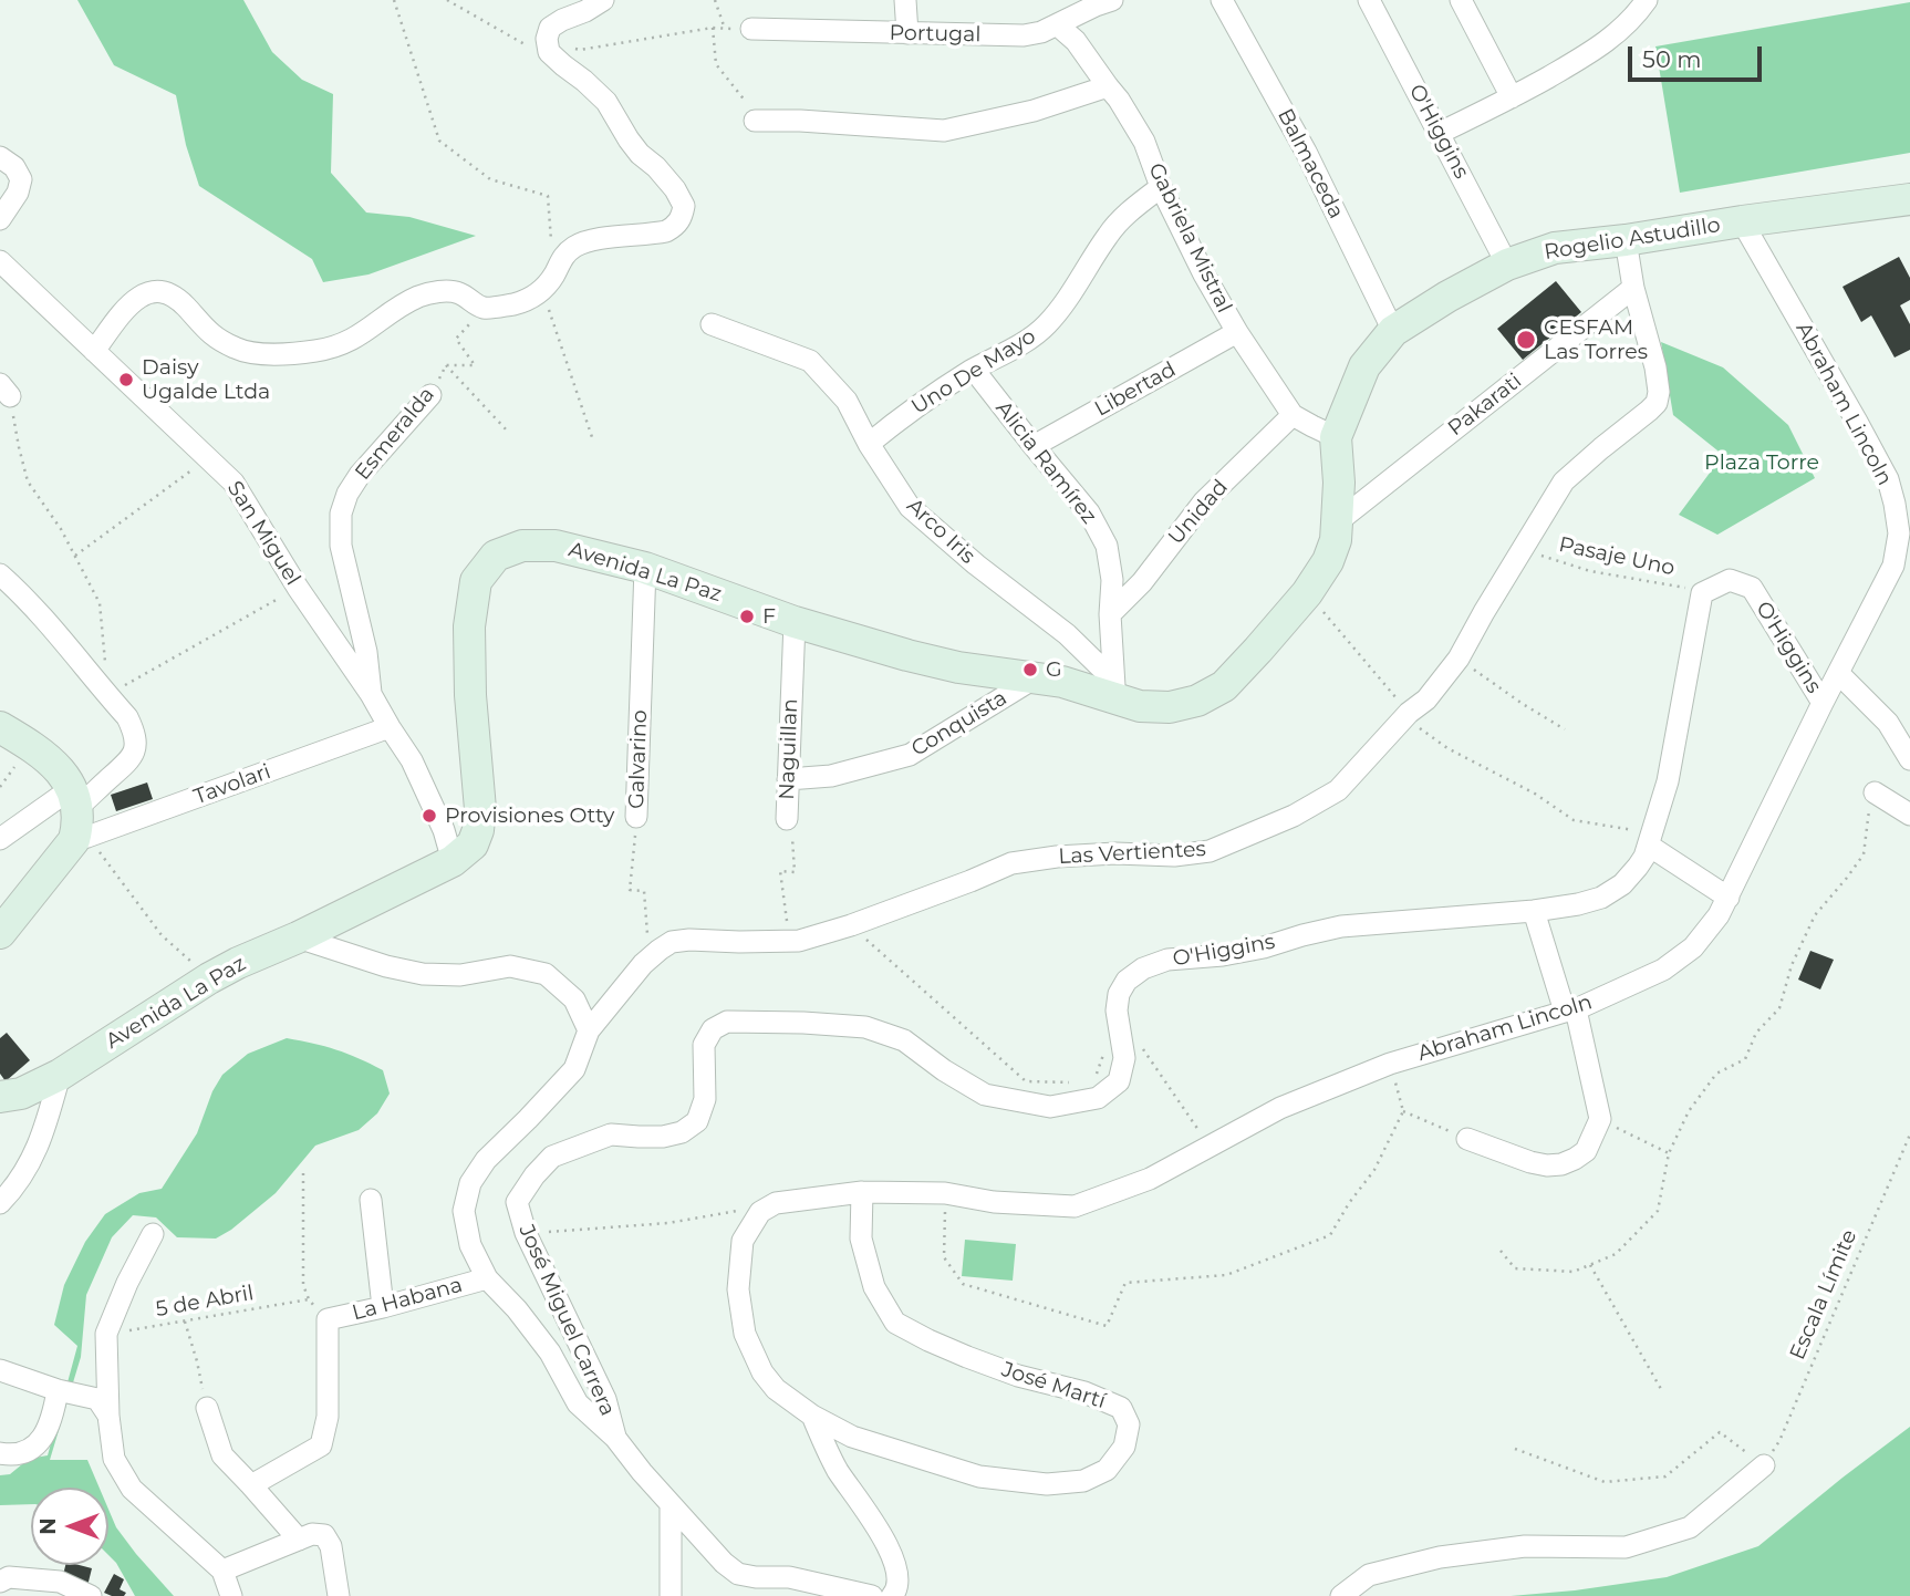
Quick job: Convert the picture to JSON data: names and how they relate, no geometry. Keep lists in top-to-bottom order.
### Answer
{
  "streets": {
    "street": [
      "Portugal",
      "O'Higgins",
      "Balmaceda",
      "Gabriela Mistral",
      "Rogelio Astudillo",
      "Uno De Mayo",
      "Libertad",
      "Abraham Lincoln",
      "Pakarati",
      "Esmeralda",
      "Alicia Ramírez",
      "Unidad",
      "Arco Iris",
      "San Miguel",
      "Avenida La Paz",
      "Conquista",
      "Naguillan",
      "Galvarino",
      "Tavolari",
      "Las Vertientes",
      "La Habana",
      "José Miguel Carrera",
      "José Martí"
    ],
    "path": ["Pasaje Uno", "Escala Límite", "5 de Abril"]
  },
  "crossings": [
    ["Portugal", "Gabriela Mistral"],
    ["O'Higgins", "Rogelio Astudillo"],
    ["O'Higgins", "Abraham Lincoln"],
    ["O'Higgins", "Pasaje Uno"],
    ["O'Higgins", "José Miguel Carrera"],
    ["Balmaceda", "Rogelio Astudillo"],
    ["Gabriela Mistral", "Rogelio Astudillo"],
    ["Gabriela Mistral", "Uno De Mayo"],
    ["Gabriela Mistral", "Libertad"],
    ["Gabriela Mistral", "Unidad"],
    ["Rogelio Astudillo", "Abraham Lincoln"],
    ["Rogelio Astudillo", "Pakarati"],
    ["Rogelio Astudillo", "Avenida La Paz"],
    ["Rogelio Astudillo", "Las Vertientes"],
    ["Uno De Mayo", "Alicia Ramírez"],
    ["Uno De Mayo", "Arco Iris"],
    ["Libertad", "Alicia Ramírez"],
    ["Abraham Lincoln", "José Martí"],
    ["Pakarati", "Avenida La Paz"],
    ["Pakarati", "Las Vertientes"],
    ["Esmeralda", "San Miguel"],
    ["Alicia Ramírez", "Unidad"],
    ["Alicia Ramírez", "Arco Iris"],
    ["Alicia Ramírez", "Avenida La Paz"],
    ["Arco Iris", "Avenida La Paz"],
    ["San Miguel", "Avenida La Paz"],
    ["San Miguel", "Tavolari"],
    ["Pasaje Uno", "Las Vertientes"],
    ["Avenida La Paz", "Conquista"],
    ["Avenida La Paz", "Naguillan"],
    ["Avenida La Paz", "Galvarino"],
    ["Conquista", "Naguillan"],
    ["Naguillan", "Las Vertientes"],
    ["Las Vertientes", "La Habana"],
    ["Las Vertientes", "José Miguel Carrera"],
    ["La Habana", "José Miguel Carrera"]
  ],
  "parks": ["Plaza Torre"],
  "places": [
    "CESFAM Las Torres",
    "Daisy Ugalde Ltda",
    "F",
    "G",
    "Provisiones Otty"
  ],
  "scale_bar": "50 m",
  "north": "left"
}
